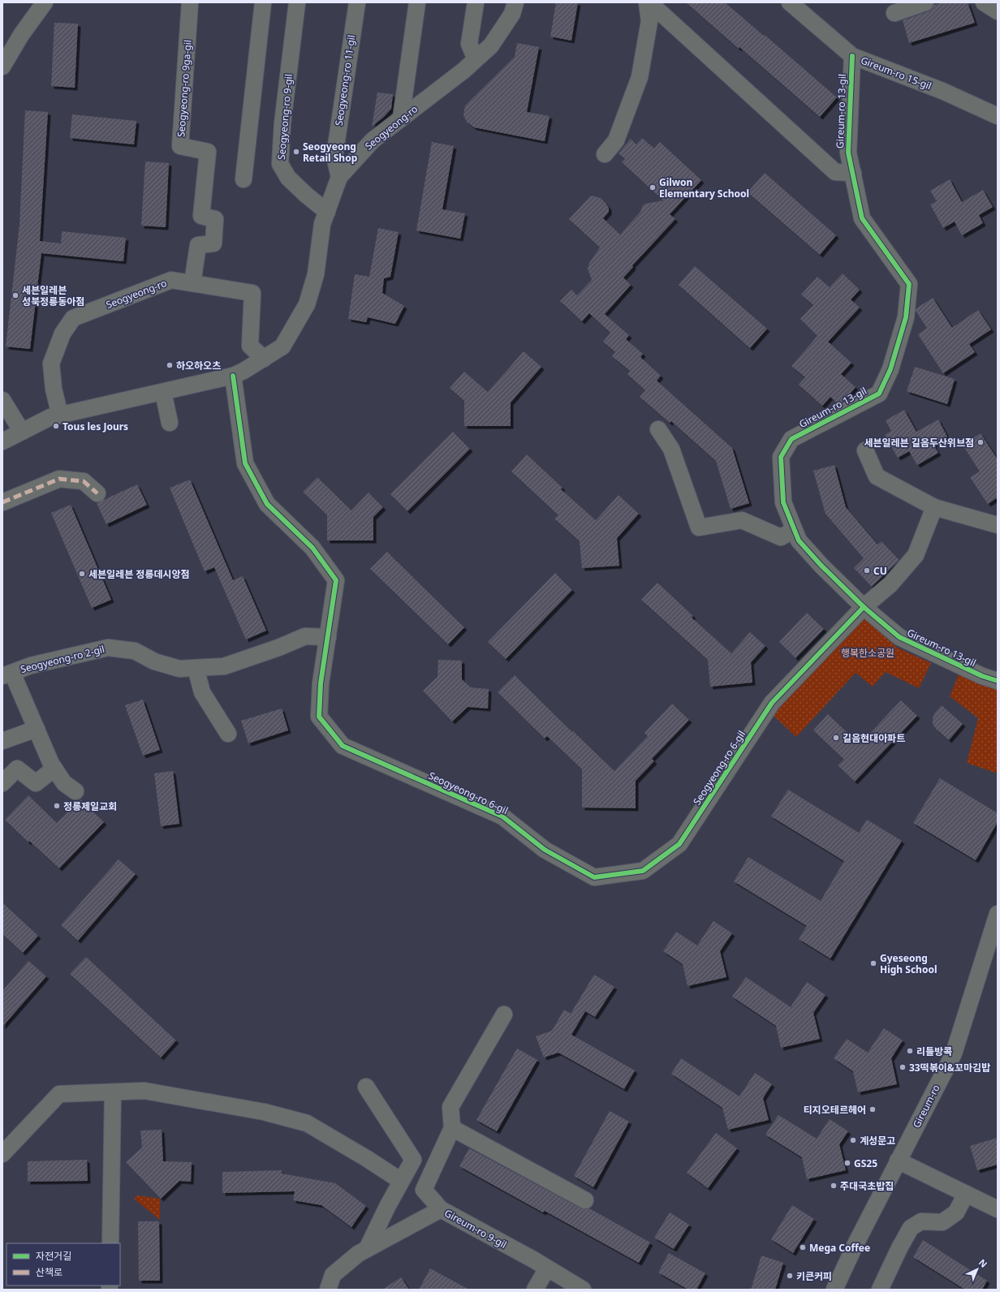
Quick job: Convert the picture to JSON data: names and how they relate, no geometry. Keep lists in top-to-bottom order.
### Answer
{
  "streets": {
    "street": [
      "Gireum-ro 15-gil",
      "Seogyeong-ro 11-gil",
      "Seogyeong-ro 9ga-gil",
      "Gireum-ro 13-gil",
      "Seogyeong-ro 9-gil",
      "Seogyeong-ro",
      "Seogyeong-ro 2-gil",
      "Seogyeong-ro 6-gil",
      "Gireum-ro",
      "Gireum-ro 9-gil"
    ]
  },
  "crossings": [
    ["Gireum-ro 15-gil", "Gireum-ro 13-gil"],
    ["Seogyeong-ro 11-gil", "Seogyeong-ro"],
    ["Seogyeong-ro 9ga-gil", "Seogyeong-ro"],
    ["Gireum-ro 13-gil", "Seogyeong-ro 6-gil"],
    ["Seogyeong-ro 9-gil", "Seogyeong-ro"],
    ["Seogyeong-ro", "Seogyeong-ro 6-gil"],
    ["Seogyeong-ro 2-gil", "Seogyeong-ro 6-gil"]
  ],
  "parks": ["행복한소공원"],
  "places": [
    "Seogyeong Retail Shop",
    "Gilwon Elementary School",
    "세븐일레븐 성북정릉동아점",
    "하오하오츠",
    "Tous les Jours",
    "세븐일레븐 길음두산위브점",
    "CU",
    "세븐일레븐 정릉데시앙점",
    "길음현대아파트",
    "정릉제일교회",
    "Gyeseong High School",
    "리틀방콕",
    "33떡볶이&꼬마김밥",
    "티지오테르헤어",
    "계성문고",
    "GS25",
    "주대국초밥집",
    "Mega Coffee",
    "키큰커피"
  ],
  "legend": ["자전거길", "산책로"],
  "north": "top right"
}
